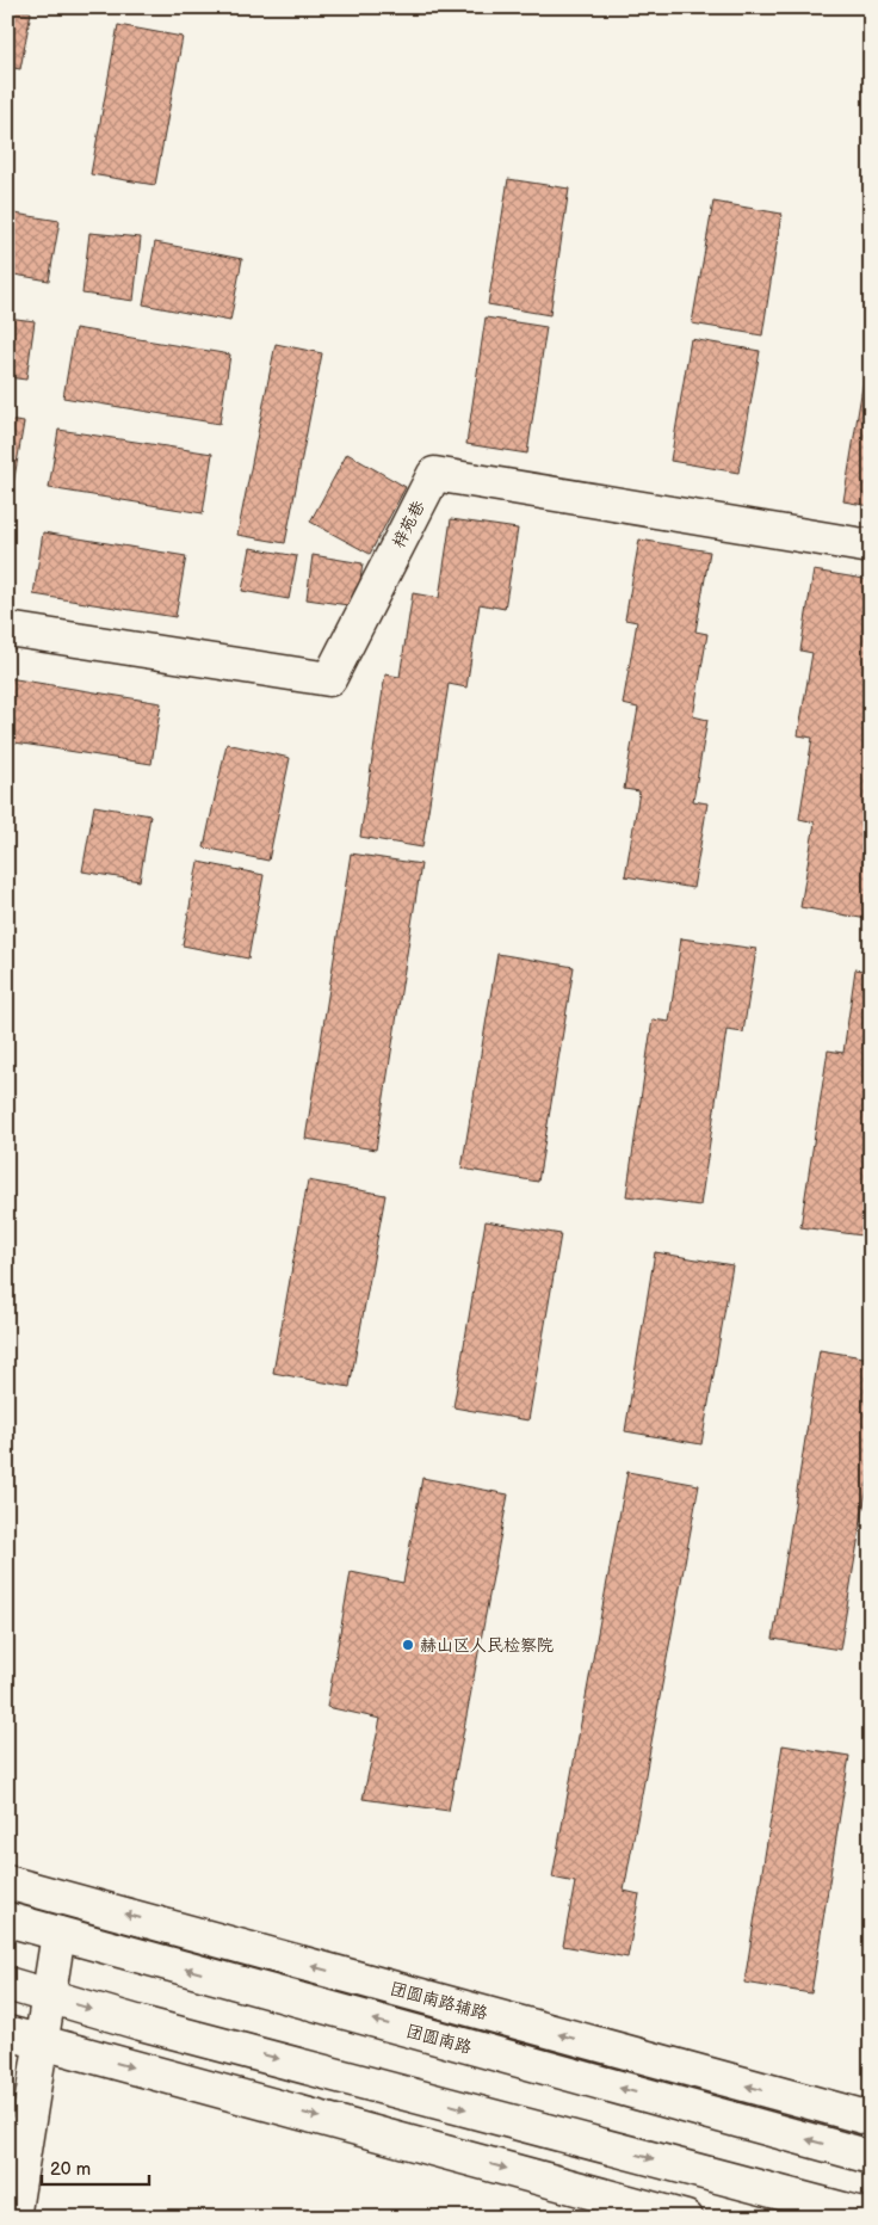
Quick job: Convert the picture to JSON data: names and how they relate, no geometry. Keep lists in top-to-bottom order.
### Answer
{
  "streets": {
    "street": ["梓苑巷", "团圆南路辅路", "团圆南路"]
  },
  "places": ["赫山区人民检察院"],
  "scale_bar": "20 m"
}
